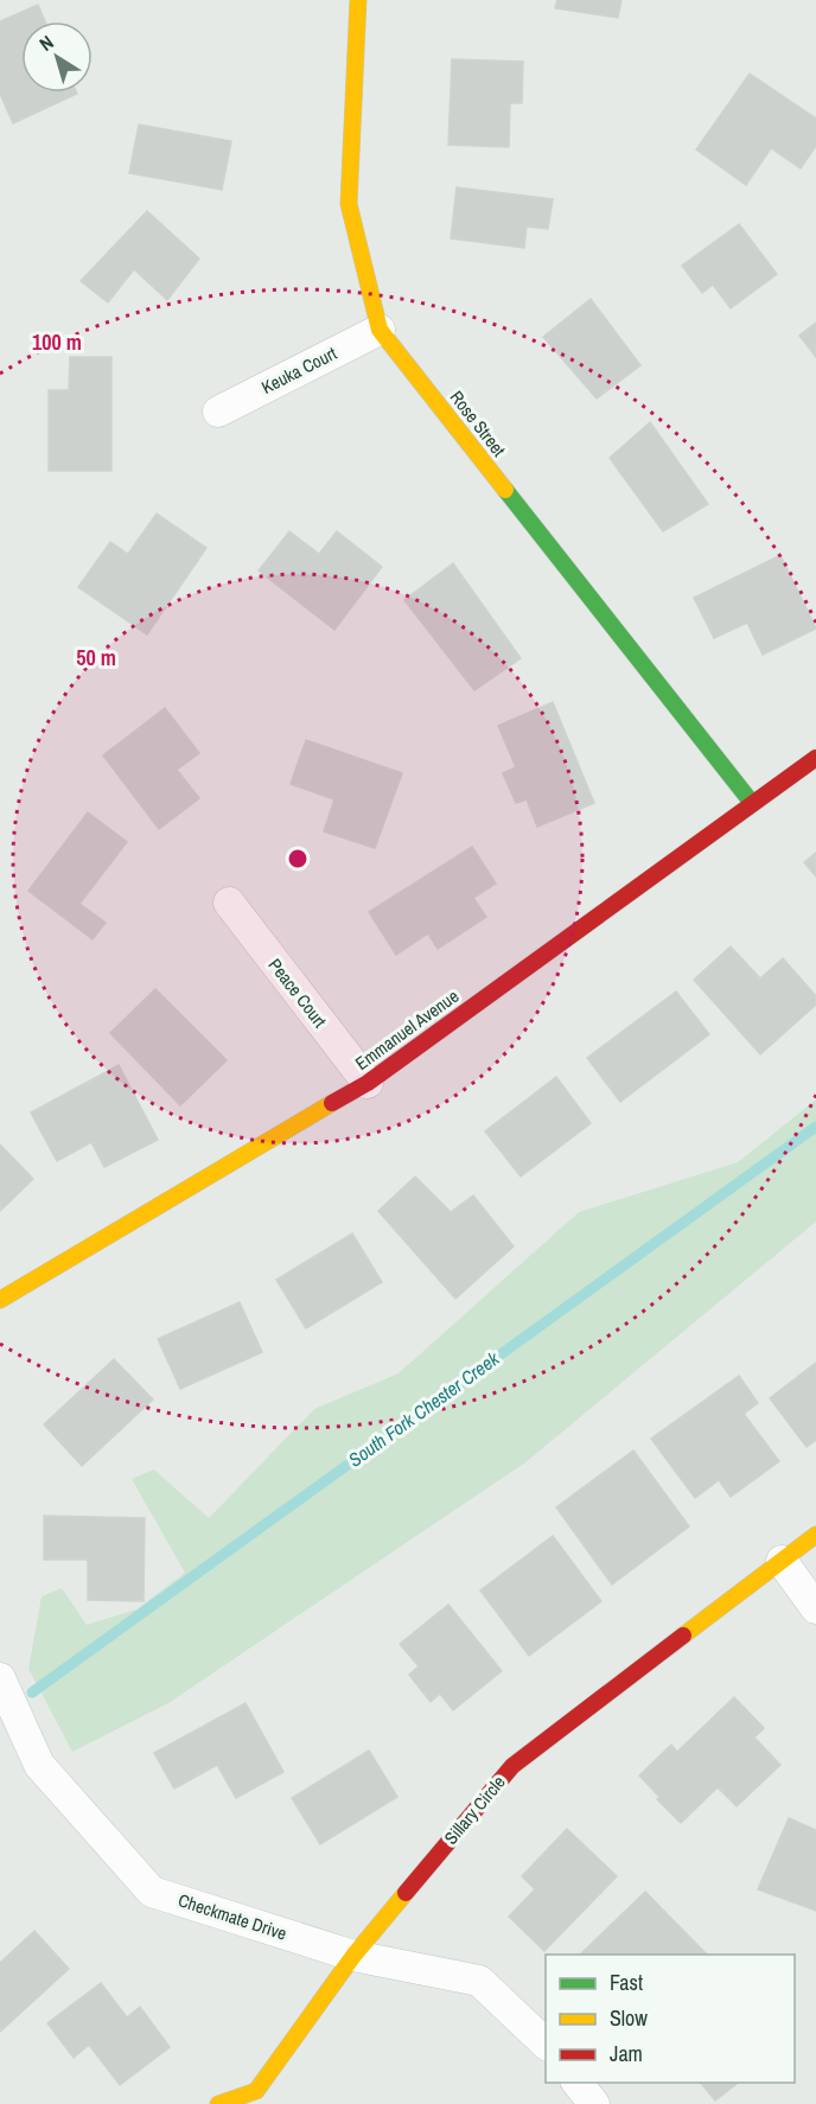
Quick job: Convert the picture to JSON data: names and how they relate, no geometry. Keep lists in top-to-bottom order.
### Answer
{
  "streets": {
    "street": [
      "Keuka Court",
      "Rose Street",
      "Peace Court",
      "Emmanuel Avenue",
      "Sillary Circle",
      "Checkmate Drive"
    ]
  },
  "crossings": [
    ["Keuka Court", "Rose Street"],
    ["Rose Street", "Emmanuel Avenue"],
    ["Peace Court", "Emmanuel Avenue"],
    ["Sillary Circle", "Checkmate Drive"]
  ],
  "water": ["South Fork Chester Creek"],
  "legend": ["Fast", "Slow", "Jam"],
  "north": "top left",
  "rings": ["100 m", "50 m"]
}
